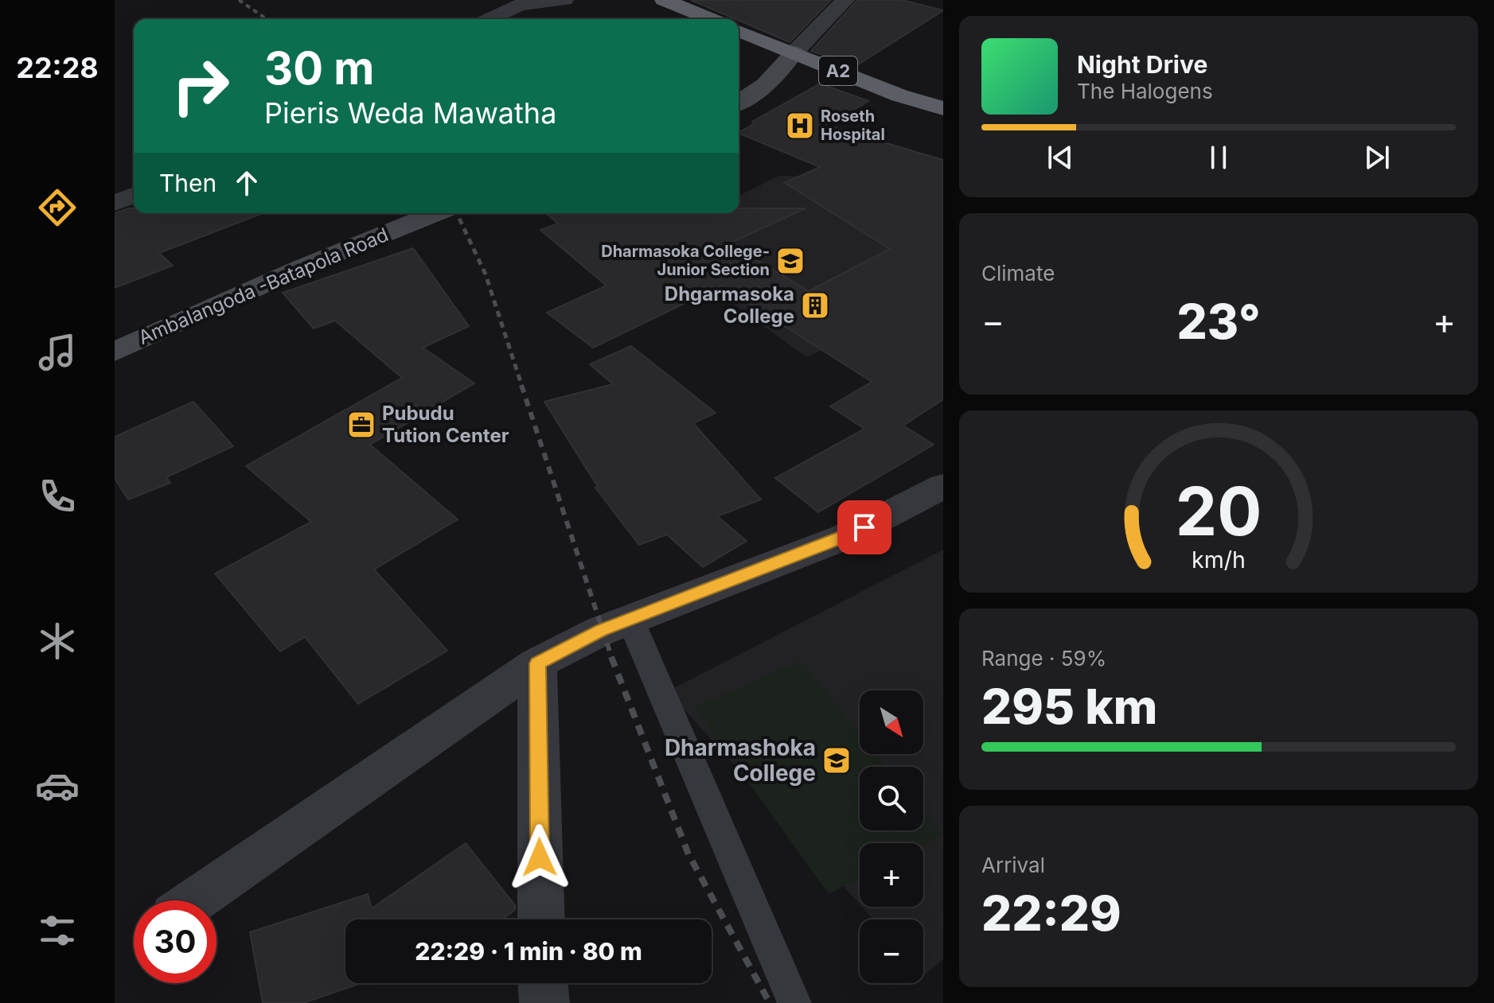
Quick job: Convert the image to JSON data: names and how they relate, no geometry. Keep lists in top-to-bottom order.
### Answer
{
  "streets": {
    "highway": ["A2"],
    "main road": ["Ambalangoda -Batapola Road"]
  },
  "places": {
    "hospital": ["Roseth Hospital"],
    "school or university": ["Dharmasoka College- Junior Section", "Dharmashoka College"],
    "building": ["Dhgarmasoka College"],
    "office": ["Pubudu Tution Center"]
  },
  "north": "bottom right",
  "page": {
    "tabs": "22:28",
    "turn": ["30 m", "Pieris Weda Mawatha"],
    "song": ["Night Drive", "The Halogens"],
    "then": "Then",
    "tile": [
      "Climate",
      ["Range · 59%", "295 km"],
      ["Arrival", "22:29"]
    ],
    "heat": ["−", "23°", "+"],
    "map_buttons": ["+", "−"],
    "limit": "30",
    "trip": "22:29 · 1 min · 80 m",
    "gauge": ["20", "km/h"]
  }
}
